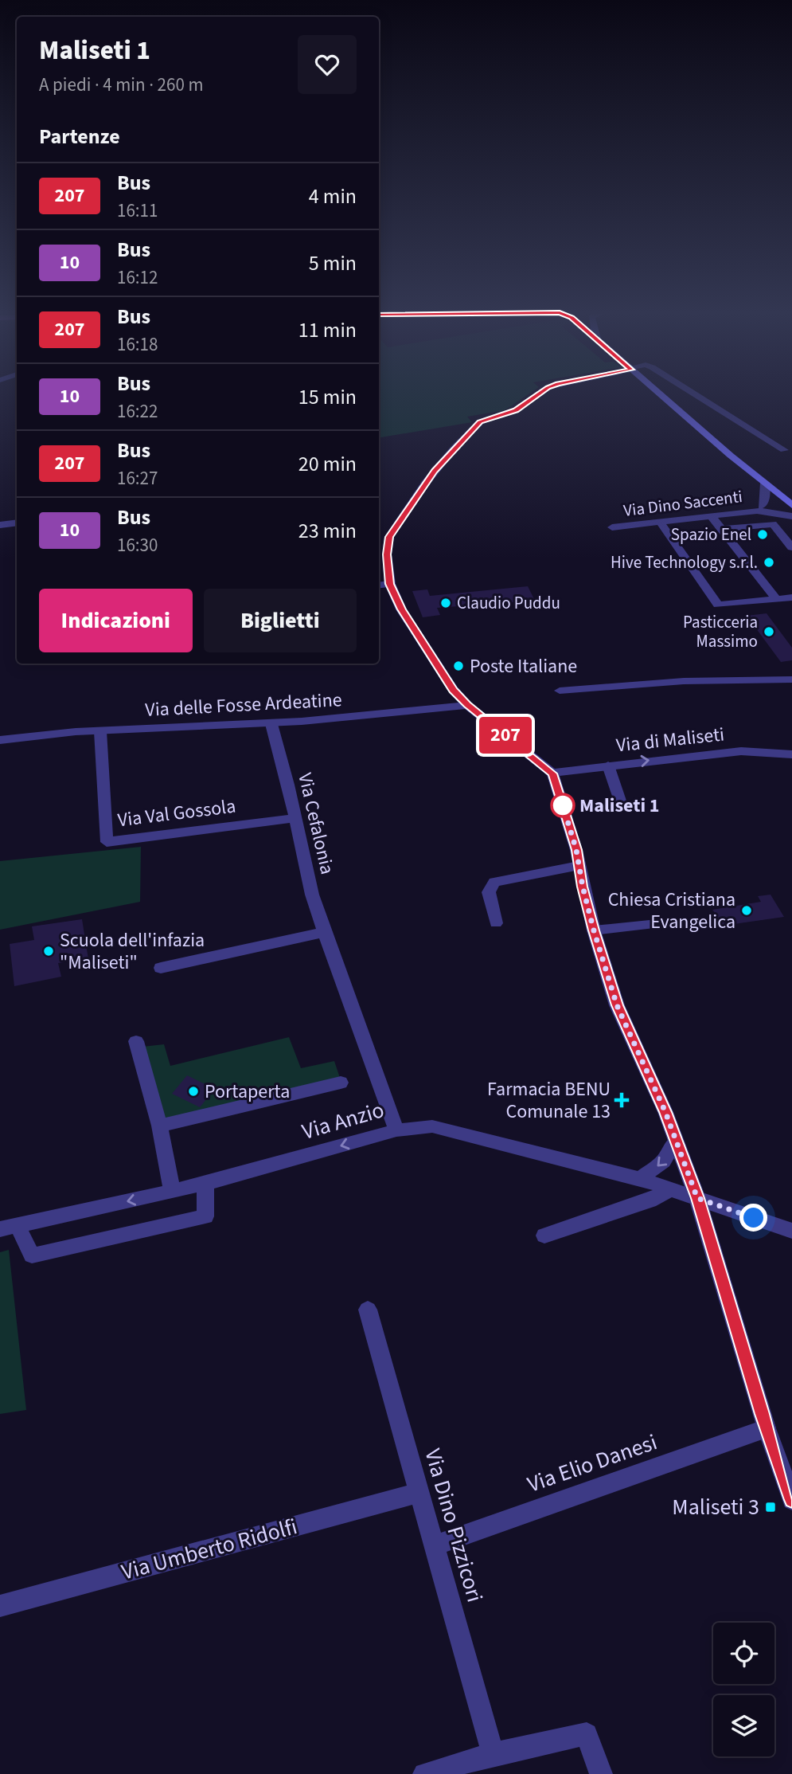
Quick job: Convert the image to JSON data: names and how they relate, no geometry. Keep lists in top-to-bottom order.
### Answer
{
  "streets": {
    "street": [
      "Via Dino Saccenti",
      "Via delle Fosse Ardeatine",
      "Via di Maliseti",
      "Via Val Gossola",
      "Via Cefalonia",
      "Via Anzio",
      "Via Elio Danesi",
      "Via Dino Pizzicori",
      "Via Umberto Ridolfi"
    ]
  },
  "crossings": [
    ["Via delle Fosse Ardeatine", "Via Val Gossola"],
    ["Via delle Fosse Ardeatine", "Via Cefalonia"],
    ["Via Val Gossola", "Via Cefalonia"],
    ["Via Cefalonia", "Via Anzio"],
    ["Via Elio Danesi", "Via Dino Pizzicori"],
    ["Via Dino Pizzicori", "Via Umberto Ridolfi"]
  ],
  "places": {
    "other": [
      "Spazio Enel",
      "Hive Technology s.r.l.",
      "Claudio Puddu",
      "Pasticceria Massimo",
      "Poste Italiane",
      "Maliseti 1",
      "Chiesa Cristiana Evangelica",
      "Scuola dell'infazia \"Maliseti\"",
      "Portaperta"
    ],
    "health": ["Farmacia BENU Comunale 13"],
    "transit": ["Maliseti 3"]
  },
  "lines": ["bus line 207"],
  "page": {
    "on_map": "207",
    "heading": [
      ["Maliseti 1", "A piedi · 4 min · 260 m"],
      "Partenze"
    ],
    "list": [
      {
        "mark": "207",
        "name": "Bus",
        "note": "16:11",
        "value": "4 min"
      },
      {
        "mark": "10",
        "name": "Bus",
        "note": "16:12",
        "value": "5 min"
      },
      {
        "mark": "207",
        "name": "Bus",
        "note": "16:18",
        "value": "11 min"
      },
      {
        "mark": "10",
        "name": "Bus",
        "note": "16:22",
        "value": "15 min"
      },
      {
        "mark": "207",
        "name": "Bus",
        "note": "16:27",
        "value": "20 min"
      },
      {
        "mark": "10",
        "name": "Bus",
        "note": "16:30",
        "value": "23 min"
      }
    ],
    "buttons": ["Indicazioni", "Biglietti"]
  }
}
